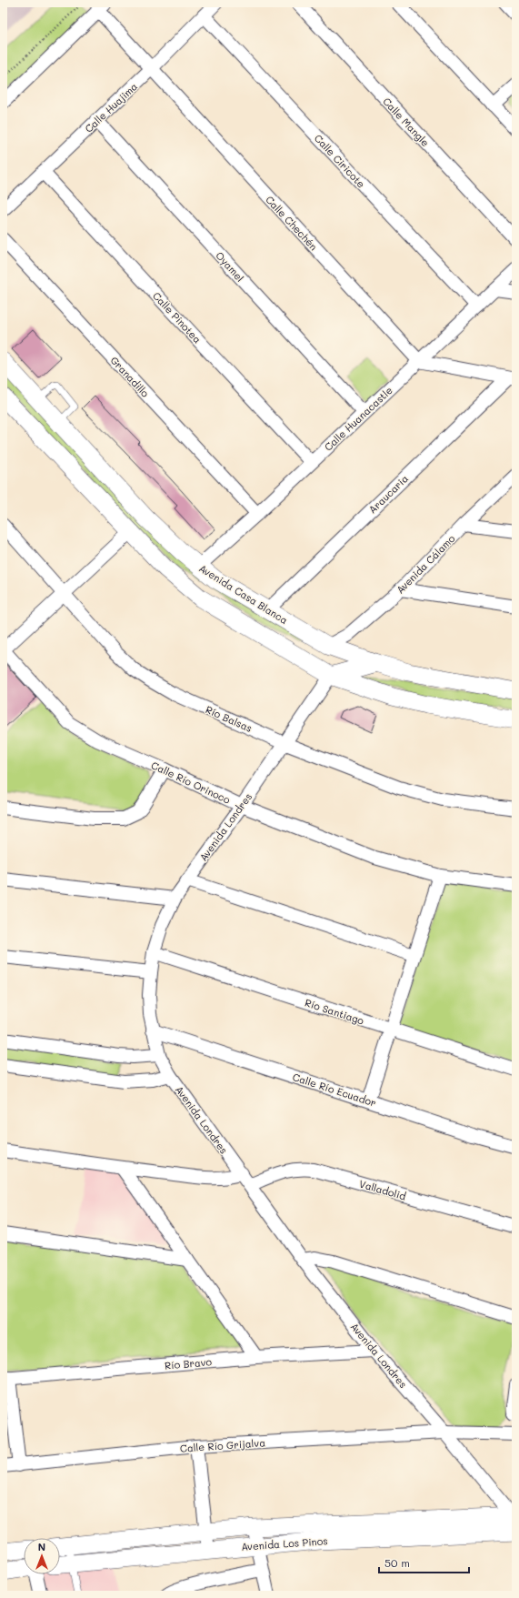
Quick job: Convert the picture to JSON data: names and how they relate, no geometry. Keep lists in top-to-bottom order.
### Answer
{
  "streets": {
    "street": [
      "Calle Huajima",
      "Calle Mangle",
      "Calle Ciricote",
      "Calle Chechén",
      "Oyamel",
      "Calle Pinotea",
      "Granadillo",
      "Calle Huanacastle",
      "Araucaria",
      "Avenida Cálamo",
      "Avenida Casa Blanca",
      "Río Balsas",
      "Calle Río Orinoco",
      "Avenida Londres",
      "Río Santiago",
      "Calle Río Ecuador",
      "Valladolid",
      "Río Bravo",
      "Calle Río Grijalva",
      "Avenida Los Pinos"
    ]
  },
  "crossings": [
    ["Calle Huajima", "Calle Ciricote"],
    ["Calle Huajima", "Calle Chechén"],
    ["Calle Huajima", "Oyamel"],
    ["Calle Huajima", "Calle Pinotea"],
    ["Calle Ciricote", "Calle Huanacastle"],
    ["Calle Chechén", "Calle Huanacastle"],
    ["Oyamel", "Calle Huanacastle"],
    ["Calle Pinotea", "Calle Huanacastle"],
    ["Granadillo", "Calle Huanacastle"],
    ["Calle Huanacastle", "Avenida Casa Blanca"],
    ["Araucaria", "Avenida Casa Blanca"],
    ["Avenida Cálamo", "Avenida Casa Blanca"],
    ["Río Balsas", "Avenida Londres"],
    ["Calle Río Orinoco", "Avenida Londres"],
    ["Avenida Londres", "Río Santiago"],
    ["Avenida Londres", "Calle Río Ecuador"],
    ["Avenida Londres", "Valladolid"],
    ["Avenida Londres", "Río Bravo"],
    ["Avenida Londres", "Calle Río Grijalva"],
    ["Avenida Londres", "Avenida Los Pinos"]
  ],
  "scale_bar": "50 m",
  "north": "top"
}
